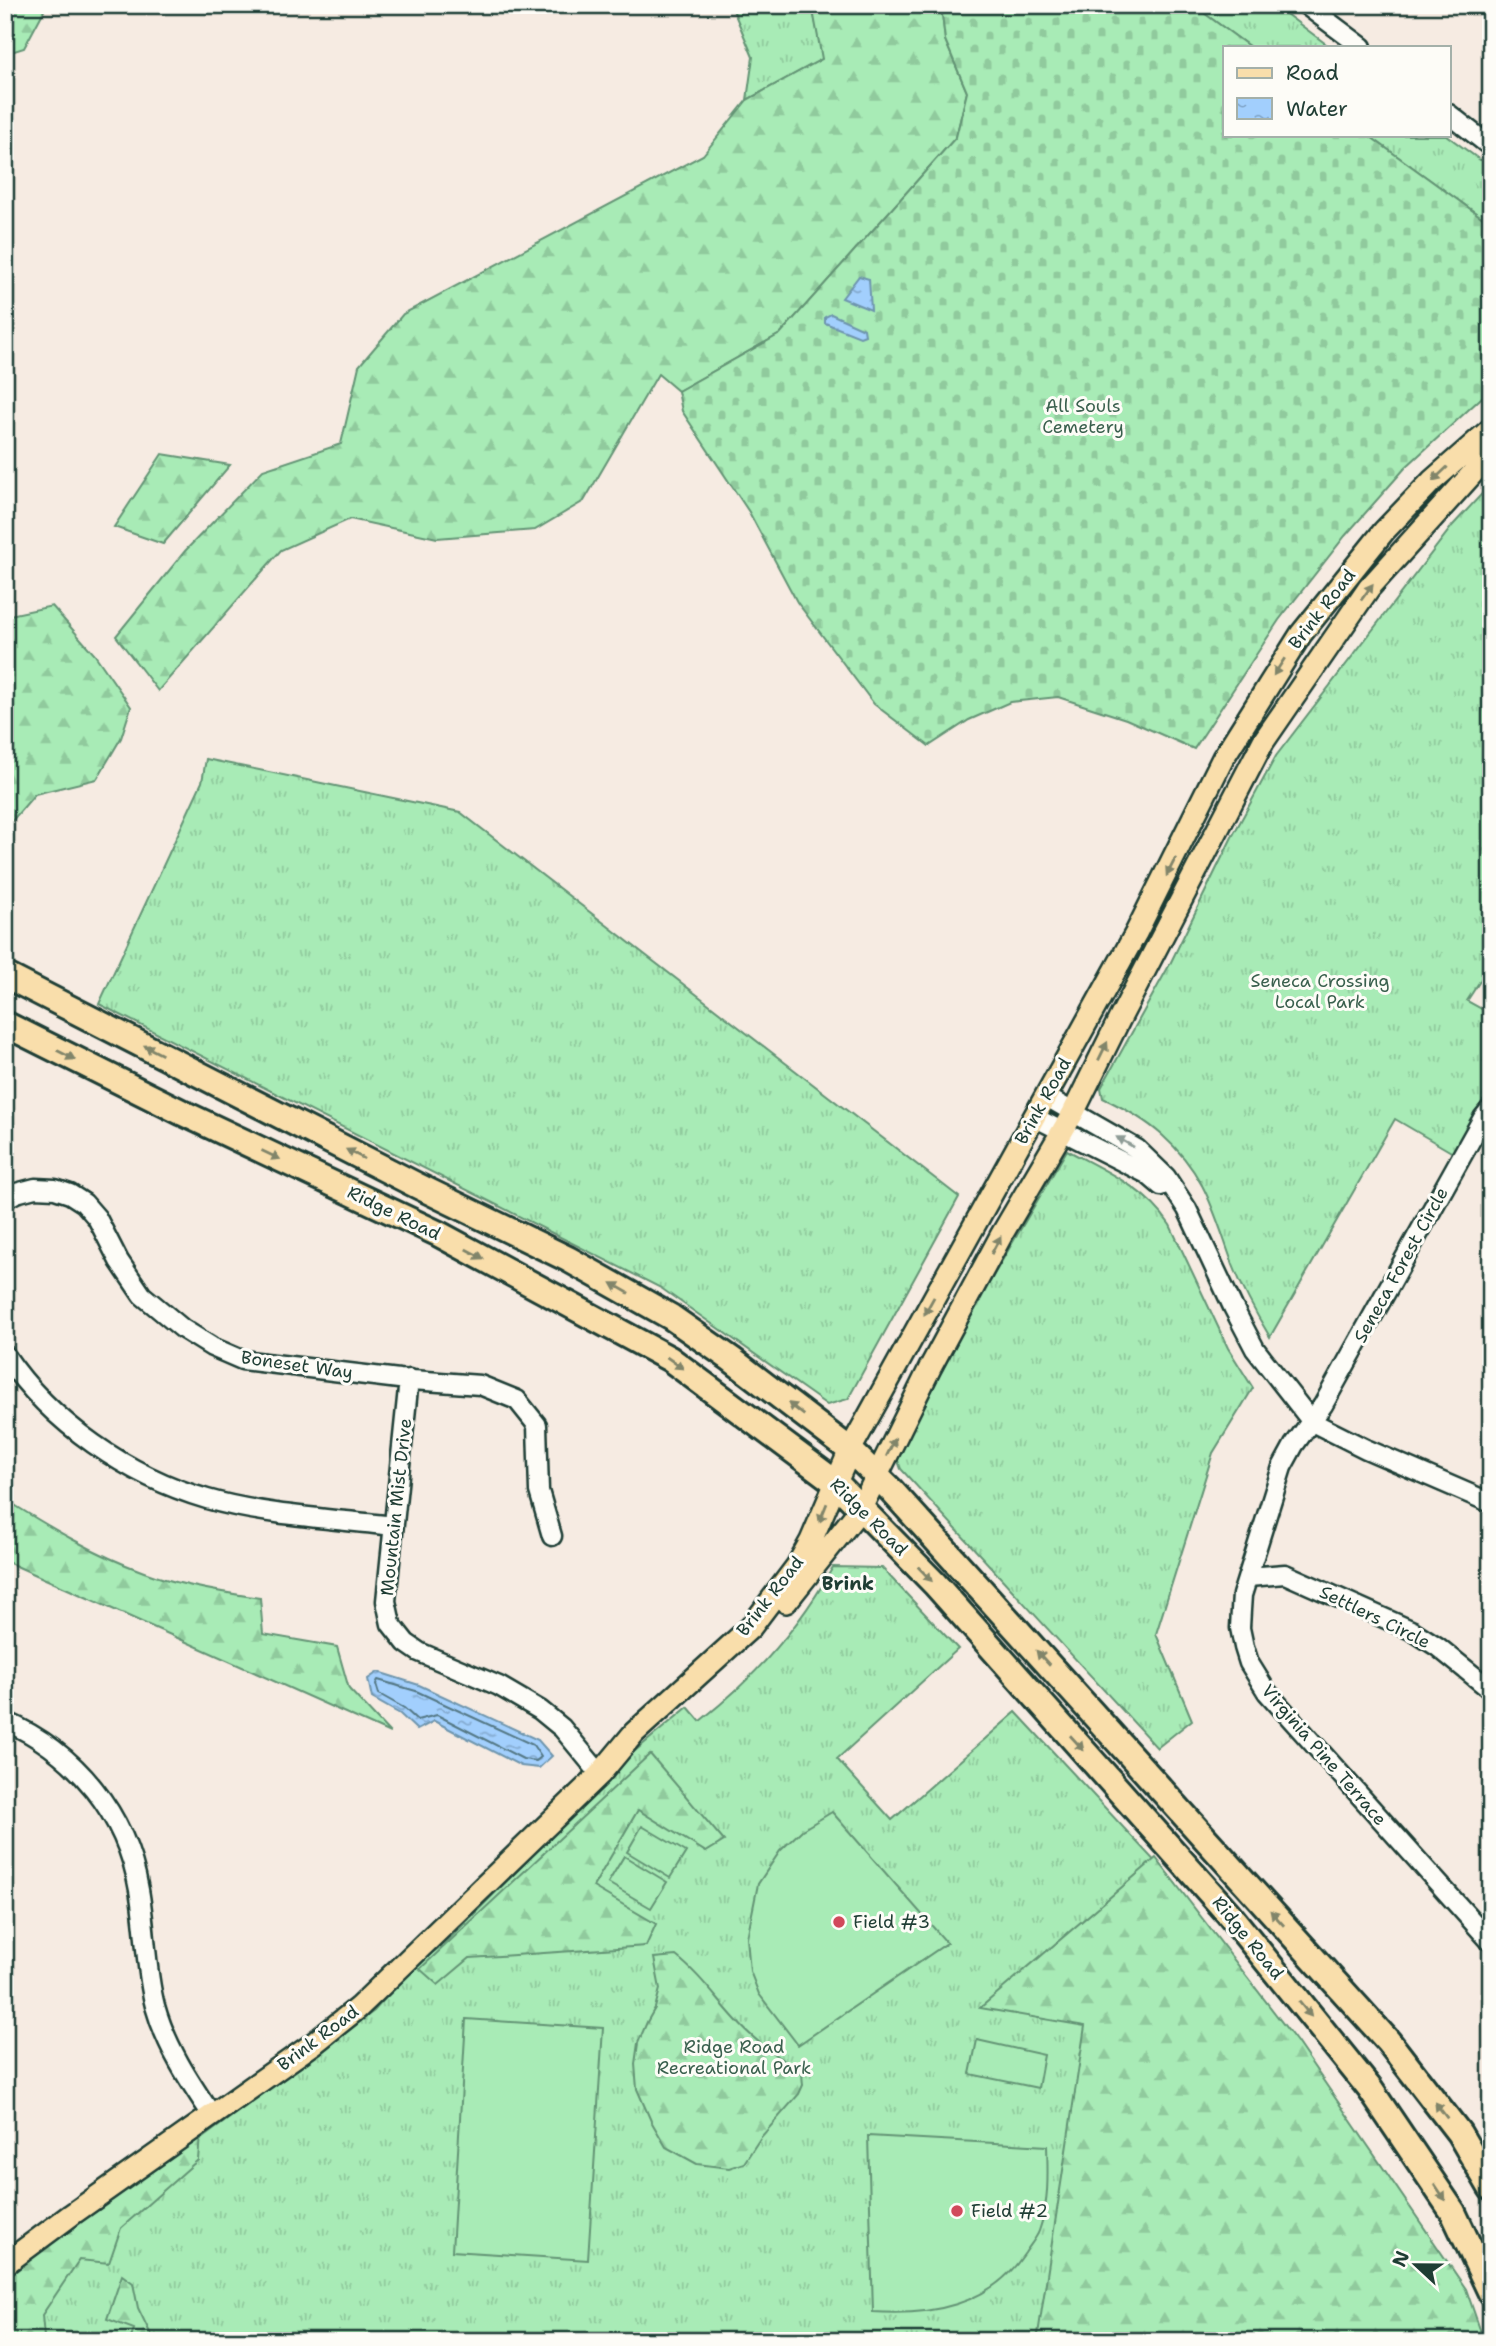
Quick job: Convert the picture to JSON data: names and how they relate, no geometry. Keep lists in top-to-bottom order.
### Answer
{
  "streets": {
    "highway": ["Ridge Road"],
    "main road": ["Brink Road"],
    "street": [
      "Seneca Forest Circle",
      "Boneset Way",
      "Mountain Mist Drive",
      "Settlers Circle",
      "Virginia Pine Terrace"
    ]
  },
  "crossings": [
    ["Brink Road", "Ridge Road"],
    ["Brink Road", "Mountain Mist Drive"],
    ["Seneca Forest Circle", "Virginia Pine Terrace"],
    ["Boneset Way", "Mountain Mist Drive"],
    ["Settlers Circle", "Virginia Pine Terrace"]
  ],
  "districts": ["Brink"],
  "parks": ["All Souls Cemetery", "Seneca Crossing Local Park", "Ridge Road Recreational Park"],
  "places": ["Field #3", "Field #2"],
  "legend": ["Road", "Water"],
  "north": "left"
}
